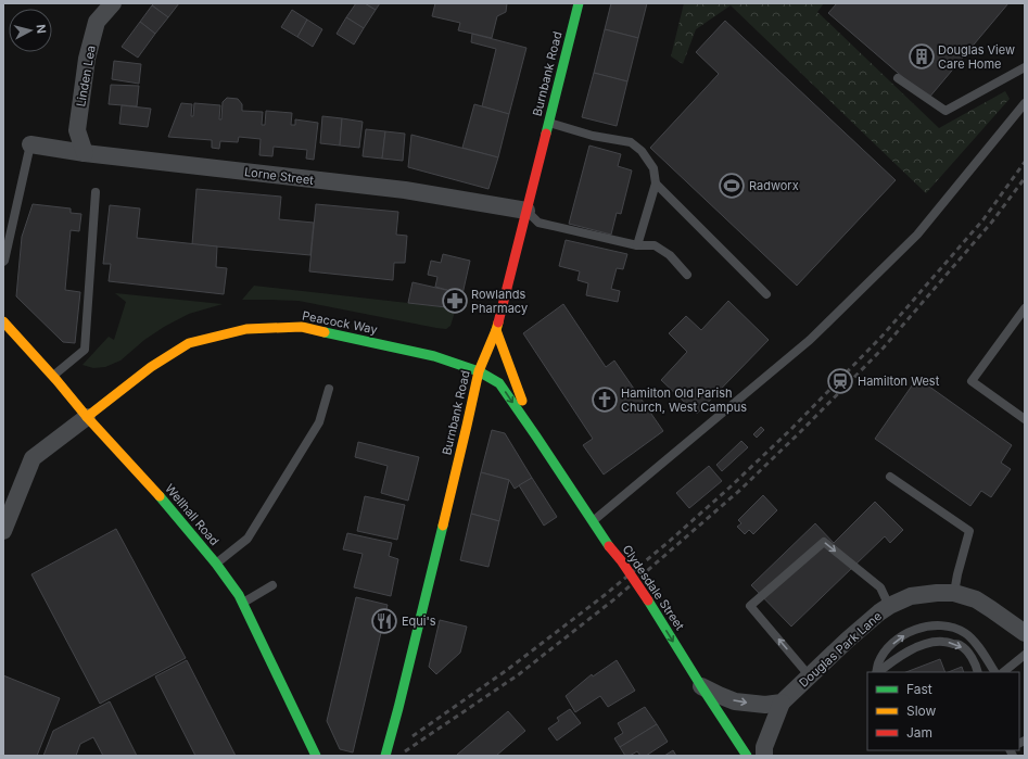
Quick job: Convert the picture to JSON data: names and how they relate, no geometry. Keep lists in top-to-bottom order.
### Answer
{
  "streets": {
    "main road": [
      "Burnbank Road",
      "Peacock Way",
      "Wellhall Road",
      "Clydesdale Street"
    ],
    "street": ["Linden Lea", "Lorne Street", "Douglas Park Lane"]
  },
  "crossings": [
    ["Burnbank Road", "Lorne Street"],
    ["Burnbank Road", "Peacock Way"],
    ["Burnbank Road", "Clydesdale Street"],
    ["Linden Lea", "Lorne Street"],
    ["Peacock Way", "Wellhall Road"],
    ["Peacock Way", "Clydesdale Street"]
  ],
  "places": {
    "building": ["Douglas View Care Home"],
    "sports": ["Radworx"],
    "pharmacy": ["Rowlands Pharmacy"],
    "station": ["Hamilton West"],
    "church": ["Hamilton Old Parish Church, West Campus"],
    "restaurant": ["Equi's"]
  },
  "legend": ["Fast", "Slow", "Jam"],
  "north": "right"
}
